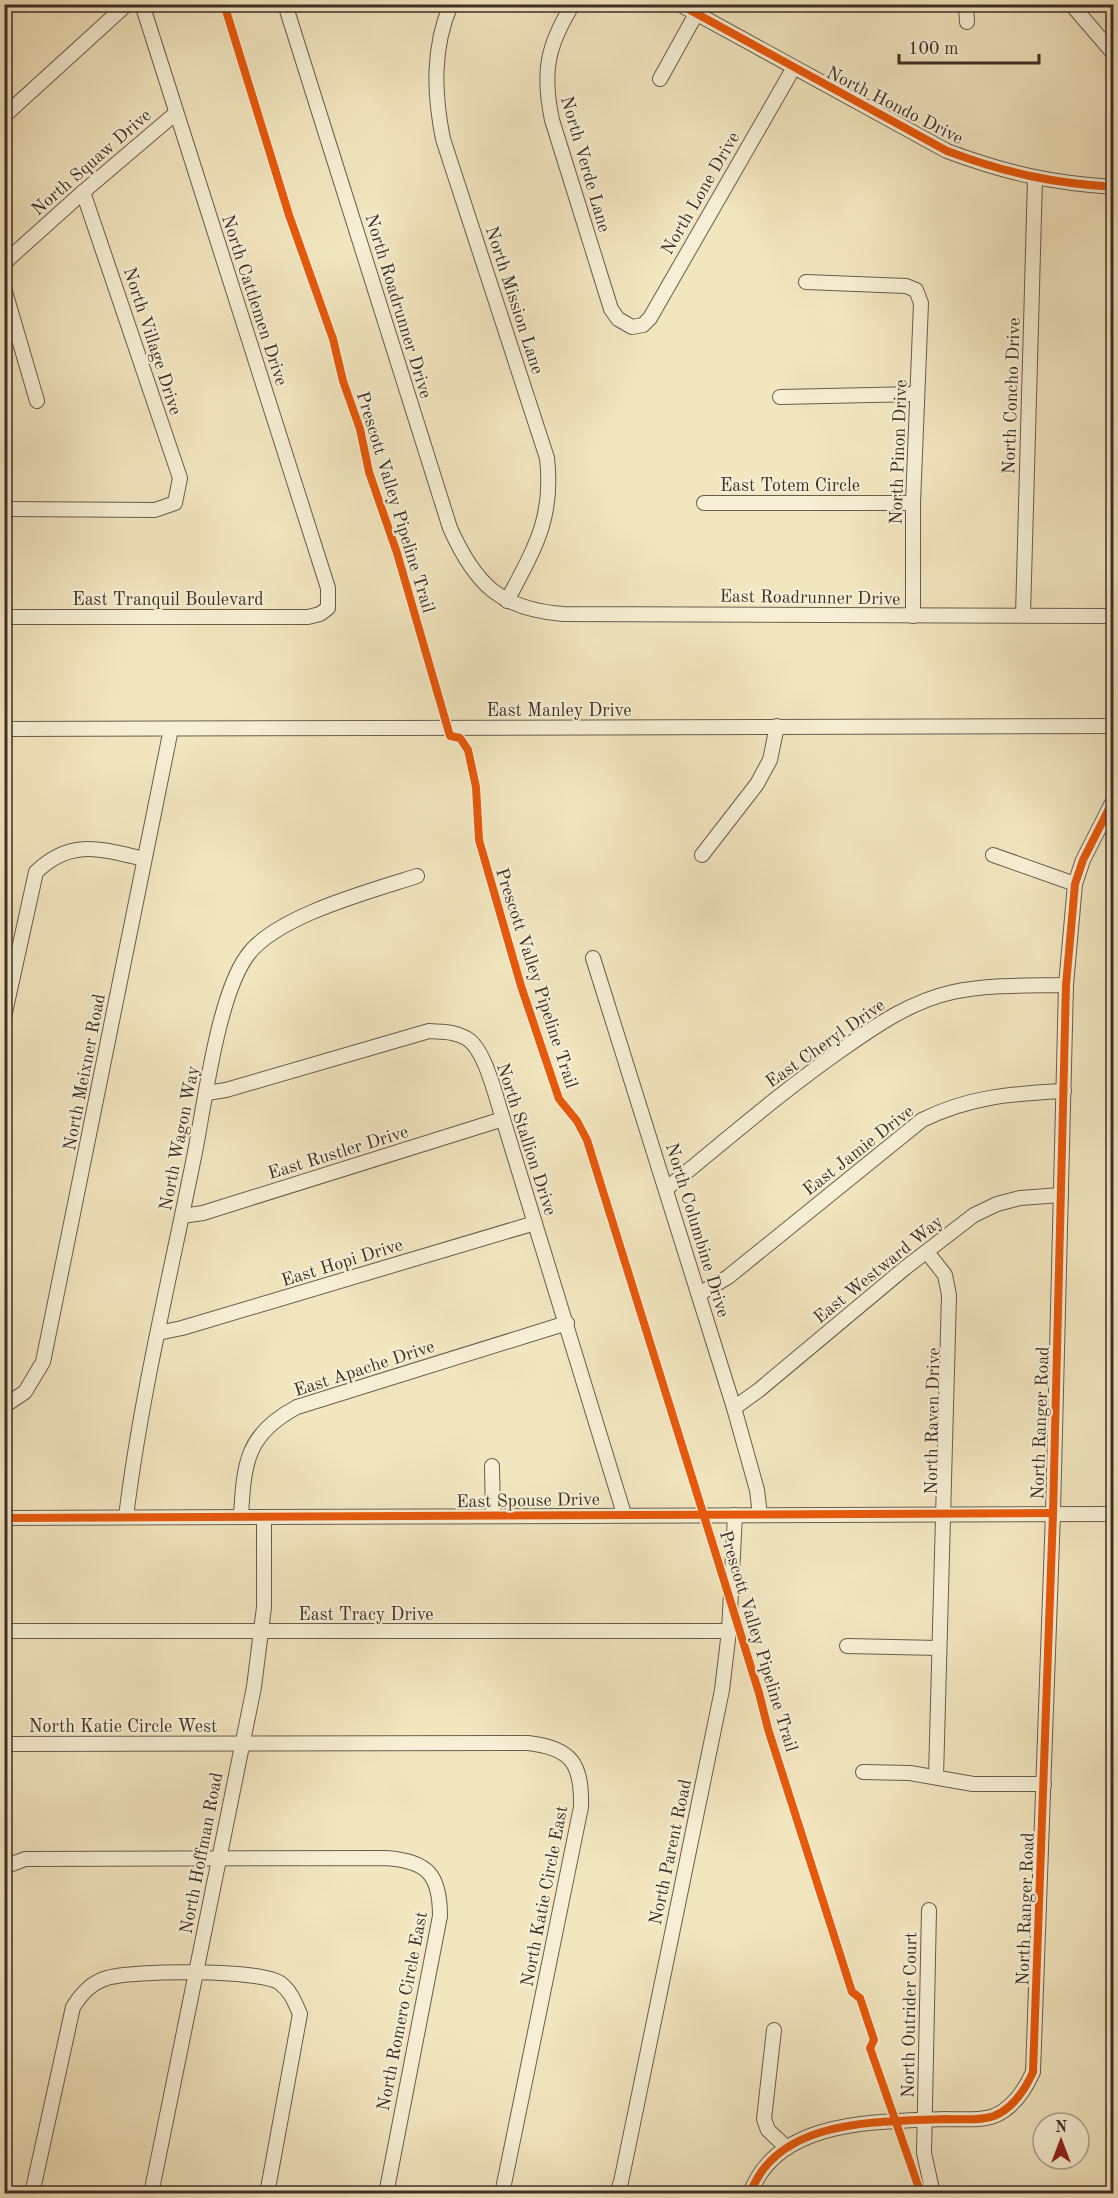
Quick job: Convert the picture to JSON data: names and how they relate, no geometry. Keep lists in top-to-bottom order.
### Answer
{
  "streets": {
    "street": [
      "North Hondo Drive",
      "North Squaw Drive",
      "North Verde Lane",
      "North Lone Drive",
      "North Cattlemen Drive",
      "North Mission Lane",
      "North Roadrunner Drive",
      "North Village Drive",
      "North Concho Drive",
      "North Pinon Drive",
      "East Totem Circle",
      "East Roadrunner Drive",
      "East Tranquil Boulevard",
      "East Manley Drive",
      "East Cheryl Drive",
      "North Meixner Road",
      "North Wagon Way",
      "North Stallion Drive",
      "East Jamie Drive",
      "East Rustler Drive",
      "North Columbine Drive",
      "East Hopi Drive",
      "East Westward Way",
      "East Apache Drive",
      "North Raven Drive",
      "North Ranger Road",
      "East Spouse Drive",
      "East Tracy Drive",
      "North Katie Circle West",
      "North Parent Road",
      "North Hoffman Road",
      "North Katie Circle East",
      "North Romero Circle East",
      "North Outrider Court"
    ],
    "cycle path": ["Prescott Valley Pipeline Trail"]
  },
  "crossings": [
    ["North Hondo Drive", "North Lone Drive"],
    ["North Hondo Drive", "North Concho Drive"],
    ["North Squaw Drive", "North Cattlemen Drive"],
    ["North Squaw Drive", "North Village Drive"],
    ["North Verde Lane", "North Lone Drive"],
    ["North Cattlemen Drive", "East Tranquil Boulevard"],
    ["North Mission Lane", "North Roadrunner Drive"],
    ["North Mission Lane", "East Roadrunner Drive"],
    ["North Roadrunner Drive", "East Roadrunner Drive"],
    ["North Concho Drive", "East Roadrunner Drive"],
    ["North Pinon Drive", "East Totem Circle"],
    ["North Pinon Drive", "East Roadrunner Drive"],
    ["East Manley Drive", "North Meixner Road"],
    ["East Cheryl Drive", "North Columbine Drive"],
    ["East Cheryl Drive", "North Ranger Road"],
    ["North Wagon Way", "North Stallion Drive"],
    ["North Wagon Way", "East Rustler Drive"],
    ["North Wagon Way", "East Hopi Drive"],
    ["North Wagon Way", "East Spouse Drive"],
    ["North Stallion Drive", "East Rustler Drive"],
    ["North Stallion Drive", "East Hopi Drive"],
    ["North Stallion Drive", "East Apache Drive"],
    ["North Stallion Drive", "East Spouse Drive"],
    ["East Jamie Drive", "North Columbine Drive"],
    ["East Jamie Drive", "North Ranger Road"],
    ["North Columbine Drive", "East Westward Way"],
    ["North Columbine Drive", "East Spouse Drive"],
    ["East Westward Way", "North Raven Drive"],
    ["East Westward Way", "North Ranger Road"],
    ["East Apache Drive", "East Spouse Drive"],
    ["North Raven Drive", "East Spouse Drive"],
    ["North Ranger Road", "East Spouse Drive"],
    ["North Ranger Road", "North Outrider Court"],
    ["East Spouse Drive", "North Parent Road"],
    ["East Spouse Drive", "North Hoffman Road"],
    ["East Tracy Drive", "North Parent Road"],
    ["East Tracy Drive", "North Hoffman Road"],
    ["North Katie Circle West", "North Hoffman Road"],
    ["North Katie Circle West", "North Katie Circle East"],
    ["North Hoffman Road", "North Katie Circle East"],
    ["North Hoffman Road", "North Romero Circle East"]
  ],
  "scale_bar": "100 m",
  "north": "top"
}
